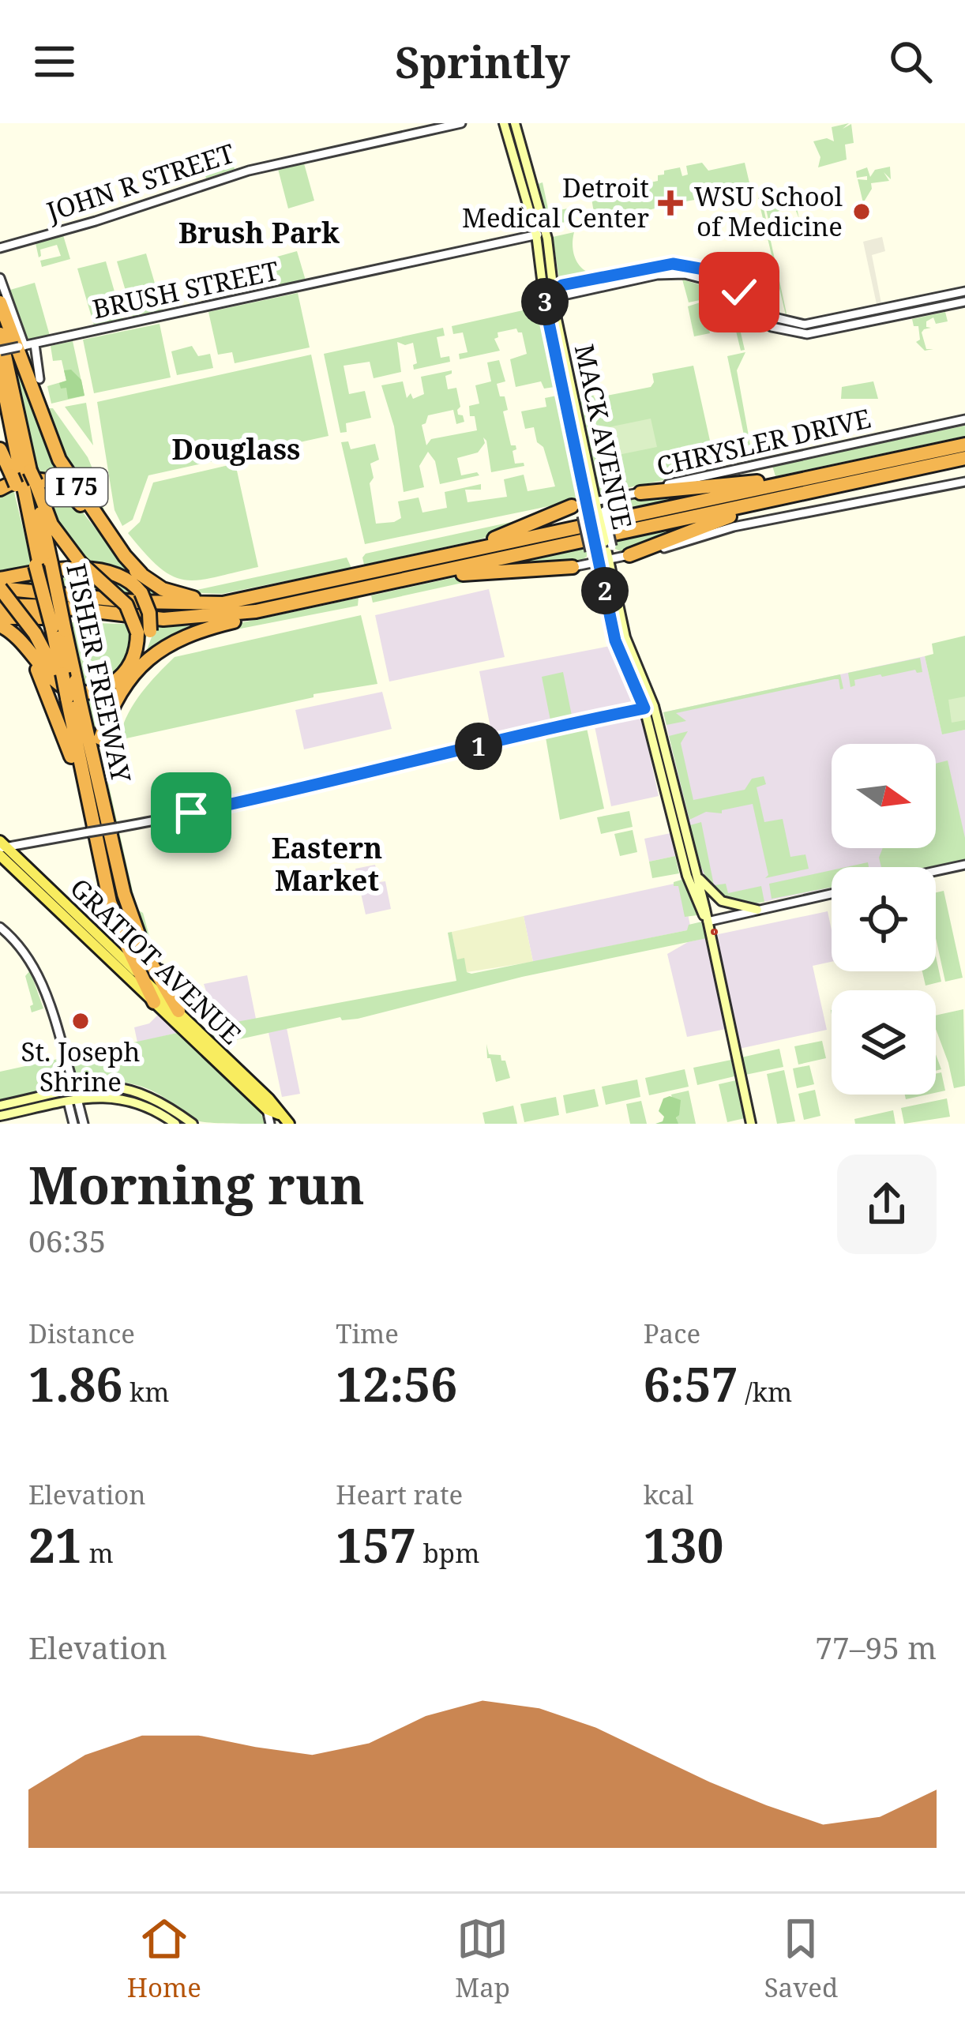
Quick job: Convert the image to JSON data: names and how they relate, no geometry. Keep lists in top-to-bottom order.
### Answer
{
  "streets": {
    "highway": ["I 75", "FISHER FREEWAY"],
    "main road": ["MACK AVENUE", "GRATIOT AVENUE"],
    "street": ["JOHN R STREET", "BRUSH STREET", "CHRYSLER DRIVE"]
  },
  "crossings": [
    ["BRUSH STREET", "MACK AVENUE"],
    ["MACK AVENUE", "CHRYSLER DRIVE"],
    ["FISHER FREEWAY", "GRATIOT AVENUE"]
  ],
  "districts": ["Brush Park", "Douglass", "Eastern Market"],
  "places": {
    "health": ["Detroit Medical Center"],
    "other": ["WSU School of Medicine", "St. Joseph Shrine"]
  },
  "north": "right",
  "page": {
    "header": "Sprintly",
    "pins": ["3", "2", "1"],
    "heading": ["Morning run", "06:35"],
    "stats": [
      ["Distance", "1.86 km"],
      ["Time", "12:56"],
      ["Pace", "6:57 /km"],
      ["Elevation", "21 m"],
      ["Heart rate", "157 bpm"],
      ["kcal", "130"]
    ],
    "chart": ["Elevation", "77–95 m"],
    "tabs": ["Home", "Map", "Saved"]
  }
}
